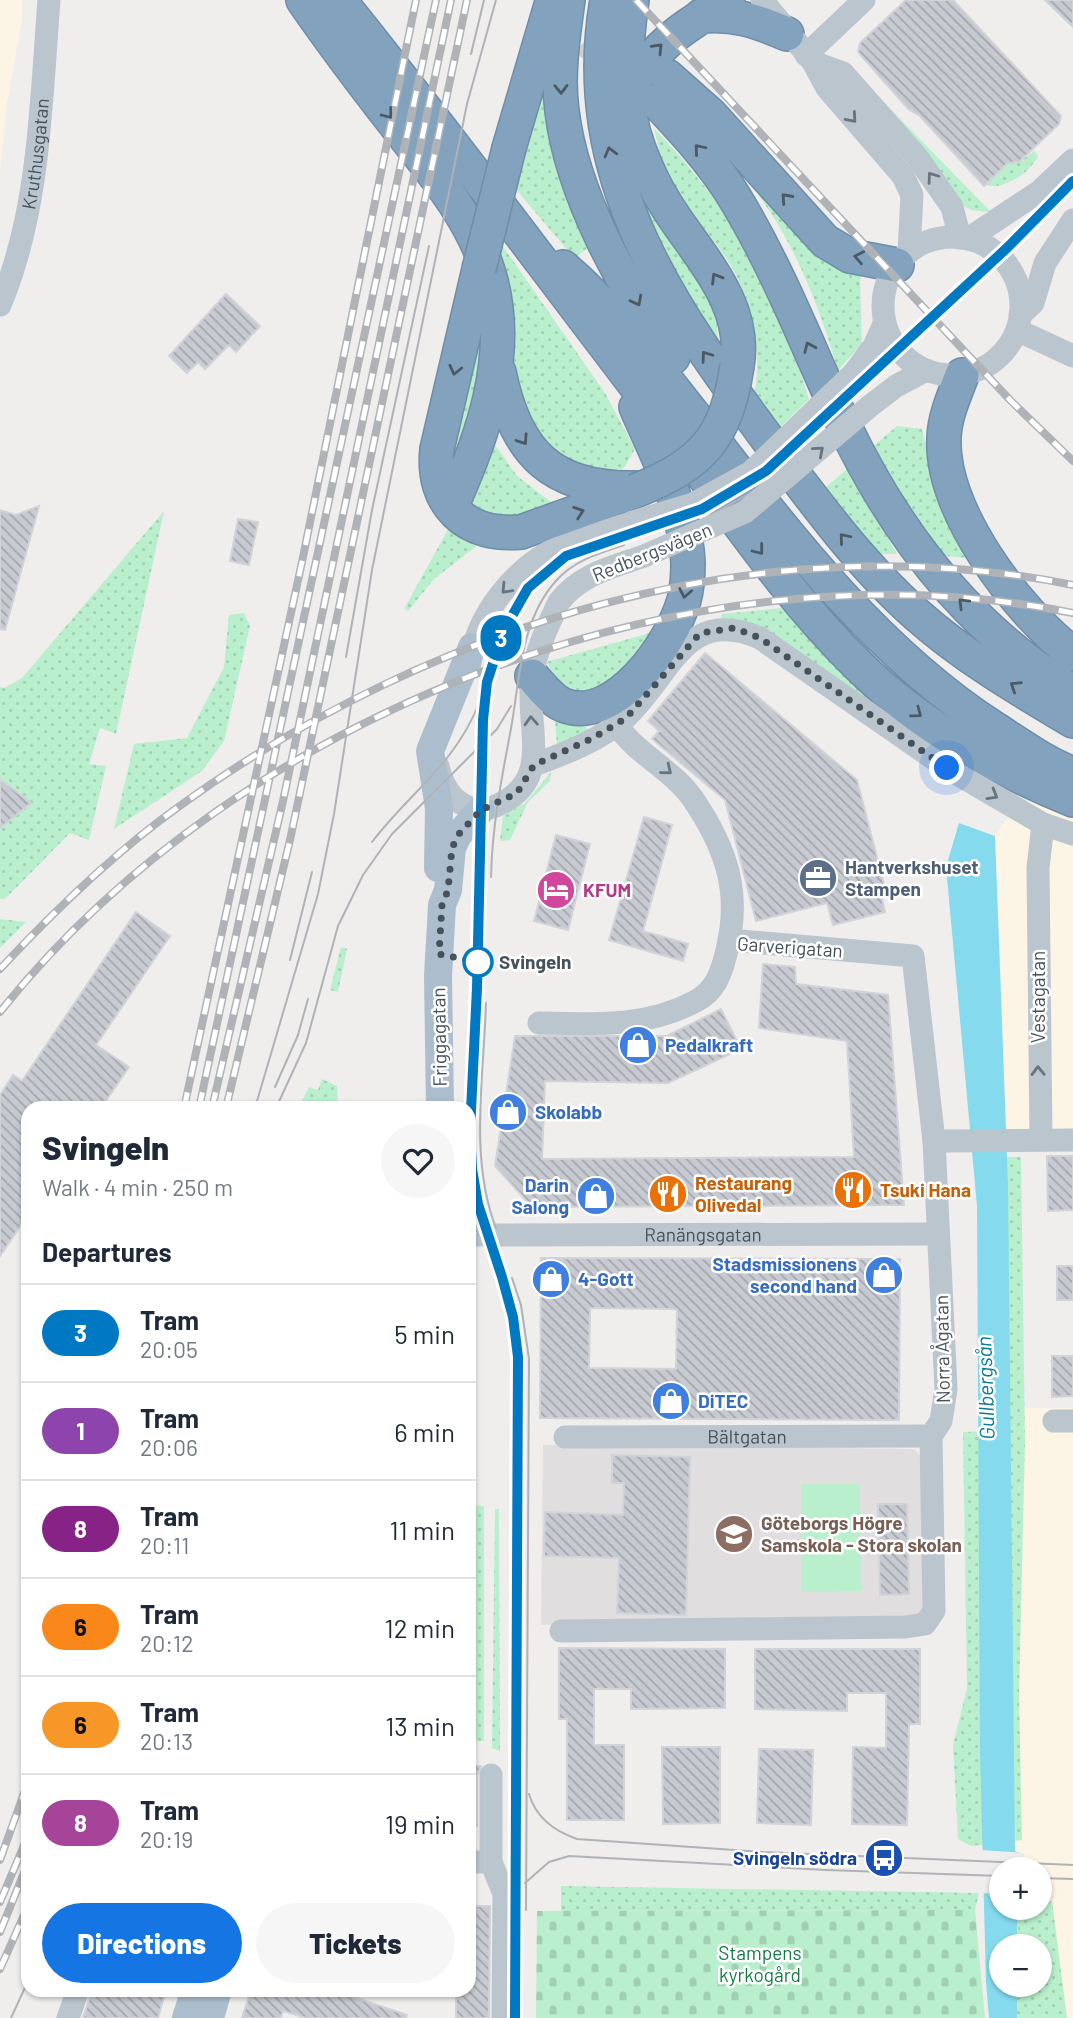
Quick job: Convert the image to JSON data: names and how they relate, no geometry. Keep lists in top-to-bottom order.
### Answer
{
  "streets": {
    "main road": ["Redbergsvägen", "Friggagatan"],
    "street": [
      "Kruthusgatan",
      "Garverigatan",
      "Vestagatan",
      "Ranängsgatan",
      "Norra Ågatan",
      "Bältgatan"
    ]
  },
  "crossings": [
    ["Redbergsvägen", "Friggagatan"],
    ["Garverigatan", "Norra Ågatan"],
    ["Ranängsgatan", "Norra Ågatan"],
    ["Norra Ågatan", "Bältgatan"]
  ],
  "one_way": ["Vestagatan"],
  "water": ["Gullbergsån"],
  "parks": ["Stampens kyrkogård"],
  "places": {
    "office": ["Hantverkshuset Stampen"],
    "hotel": ["KFUM"],
    "other": ["Svingeln"],
    "shop": [
      "Pedalkraft",
      "Skolabb",
      "Darin Salong",
      "Stadsmissionens second hand",
      "4-Gott",
      "DiTEC"
    ],
    "restaurant": ["Tsuki Hana", "Restaurang Olivedal"],
    "school or university": ["Göteborgs Högre Samskola - Stora skolan"],
    "bus stop": ["Svingeln södra"]
  },
  "lines": ["tram line 3"],
  "page": {
    "on_map": "3",
    "heading": [
      ["Svingeln", "Walk · 4 min · 250 m"],
      "Departures"
    ],
    "list": [
      {
        "mark": "3",
        "name": "Tram",
        "note": "20:05",
        "value": "5 min"
      },
      {
        "mark": "1",
        "name": "Tram",
        "note": "20:06",
        "value": "6 min"
      },
      {
        "mark": "8",
        "name": "Tram",
        "note": "20:11",
        "value": "11 min"
      },
      {
        "mark": "6",
        "name": "Tram",
        "note": "20:12",
        "value": "12 min"
      },
      {
        "mark": "6",
        "name": "Tram",
        "note": "20:13",
        "value": "13 min"
      },
      {
        "mark": "8",
        "name": "Tram",
        "note": "20:19",
        "value": "19 min"
      }
    ],
    "map_buttons": ["+", "−"],
    "buttons": ["Directions", "Tickets"]
  }
}
